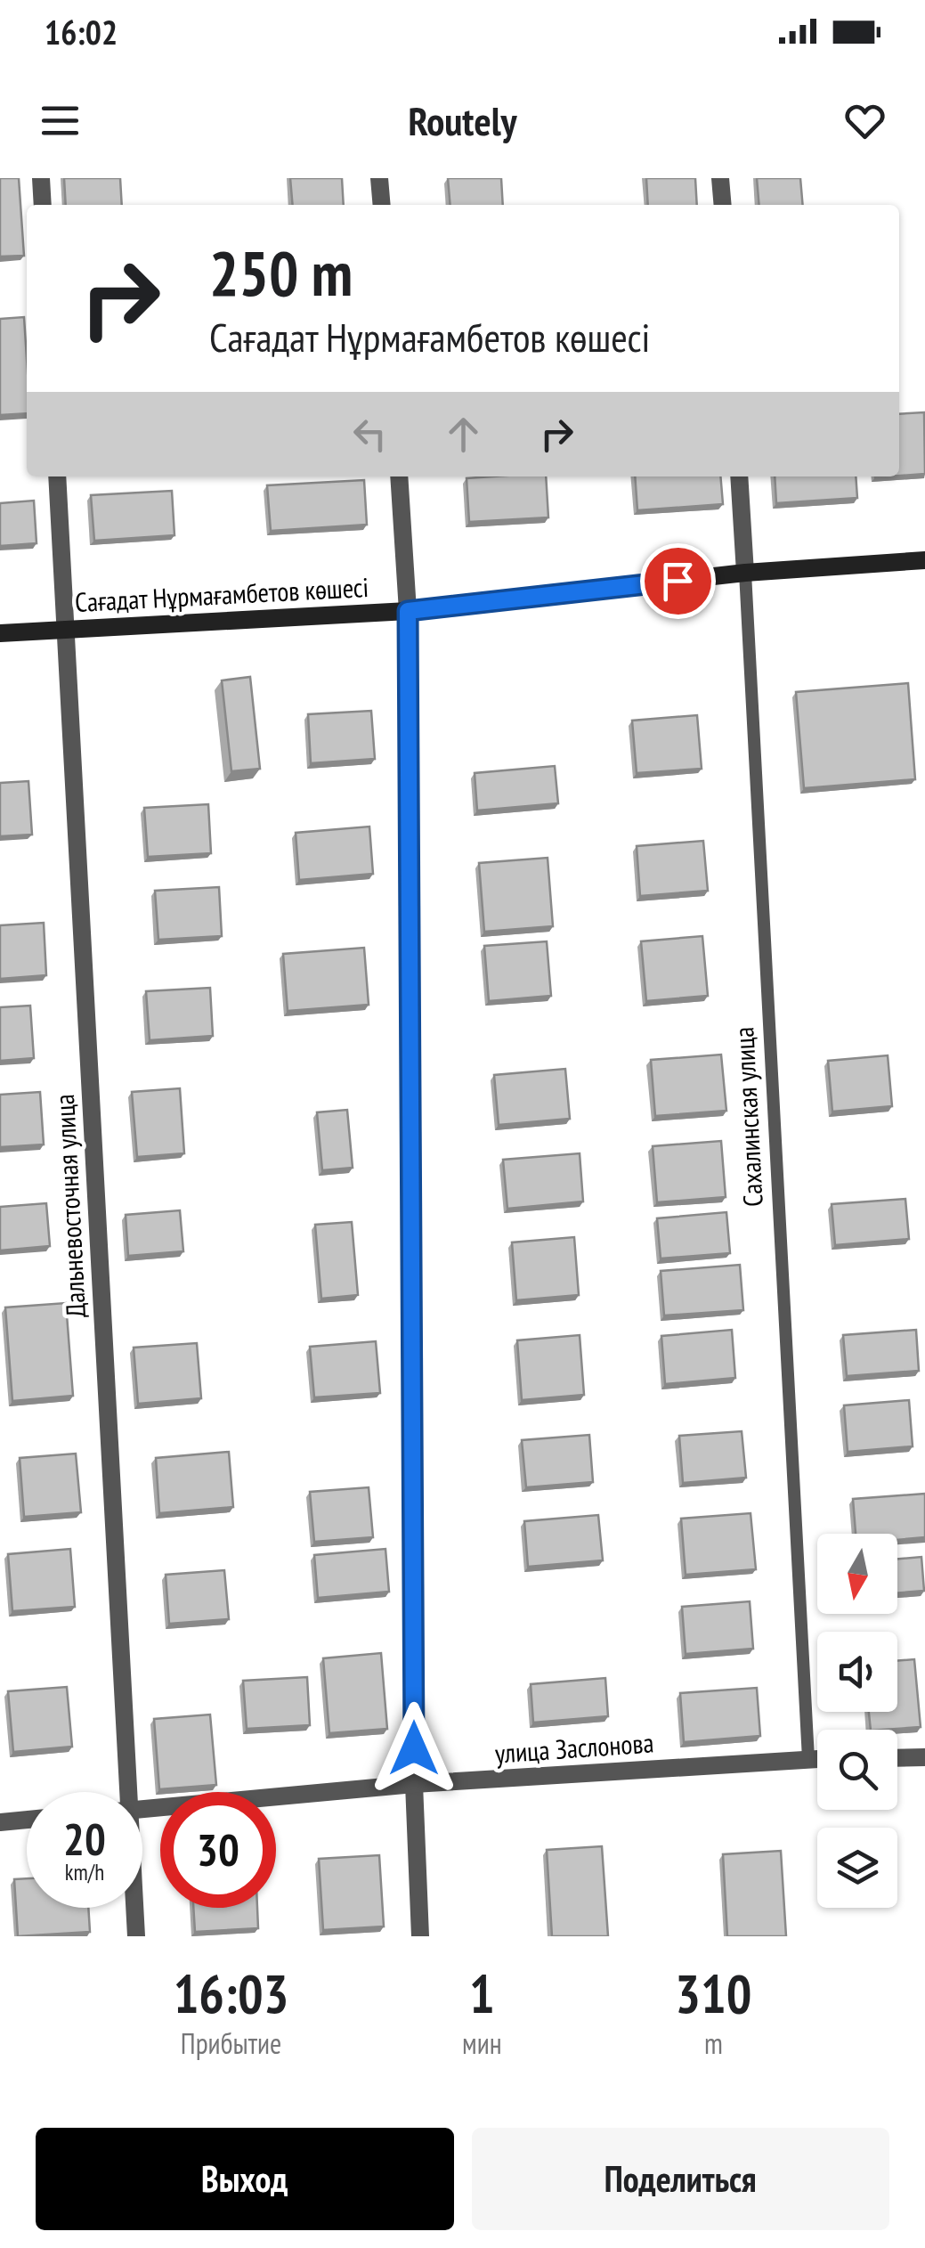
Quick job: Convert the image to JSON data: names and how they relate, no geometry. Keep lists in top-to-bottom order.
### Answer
{
  "streets": {
    "main road": ["Сағадат Нұрмағамбетов көшесі"],
    "street": ["Сахалинская улица", "Дальневосточная улица", "улица Заслонова"]
  },
  "crossings": [
    ["Сағадат Нұрмағамбетов көшесі", "Сахалинская улица"],
    ["Сағадат Нұрмағамбетов көшесі", "Дальневосточная улица"],
    ["Сахалинская улица", "улица Заслонова"]
  ],
  "north": "bottom",
  "page": {
    "status": "16:02",
    "header": "Routely",
    "turn": ["250 m", "Сағадат Нұрмағамбетов көшесі"],
    "speed": "20 km/h",
    "limit": "30",
    "eta": [
      "16:03",
      "Прибытие",
      "1",
      "мин",
      "310",
      "m"
    ],
    "buttons": ["Выход", "Поделиться"]
  }
}
